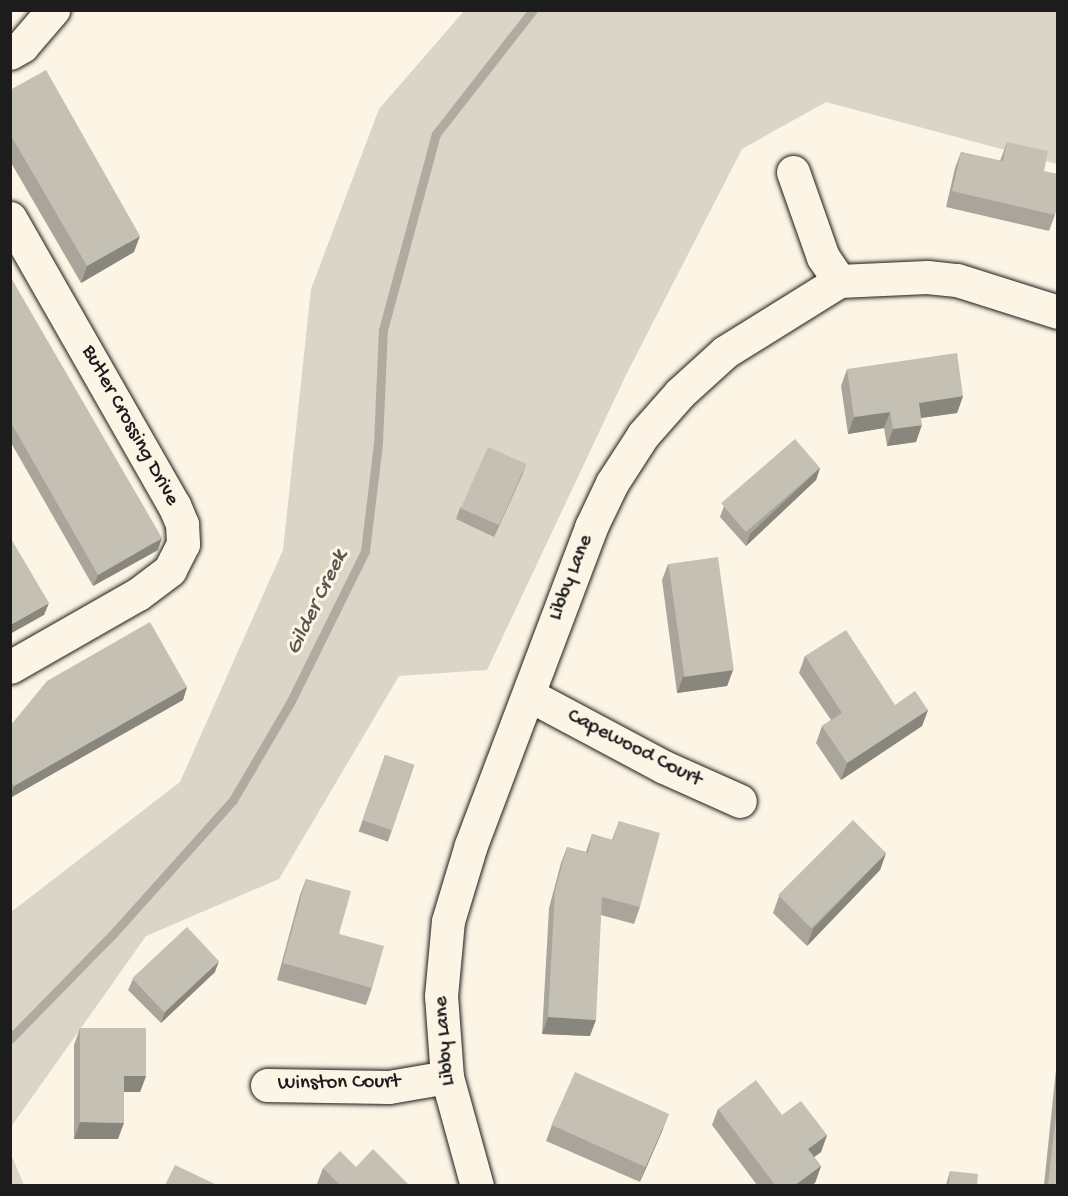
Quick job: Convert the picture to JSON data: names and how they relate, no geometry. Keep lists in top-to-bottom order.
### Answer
{
  "streets": {
    "street": [
      "Butler Crossing Drive",
      "Libby Lane",
      "Capewood Court",
      "Winston Court"
    ]
  },
  "crossings": [
    ["Libby Lane", "Capewood Court"],
    ["Libby Lane", "Winston Court"]
  ],
  "water": ["Gilder Creek"]
}
